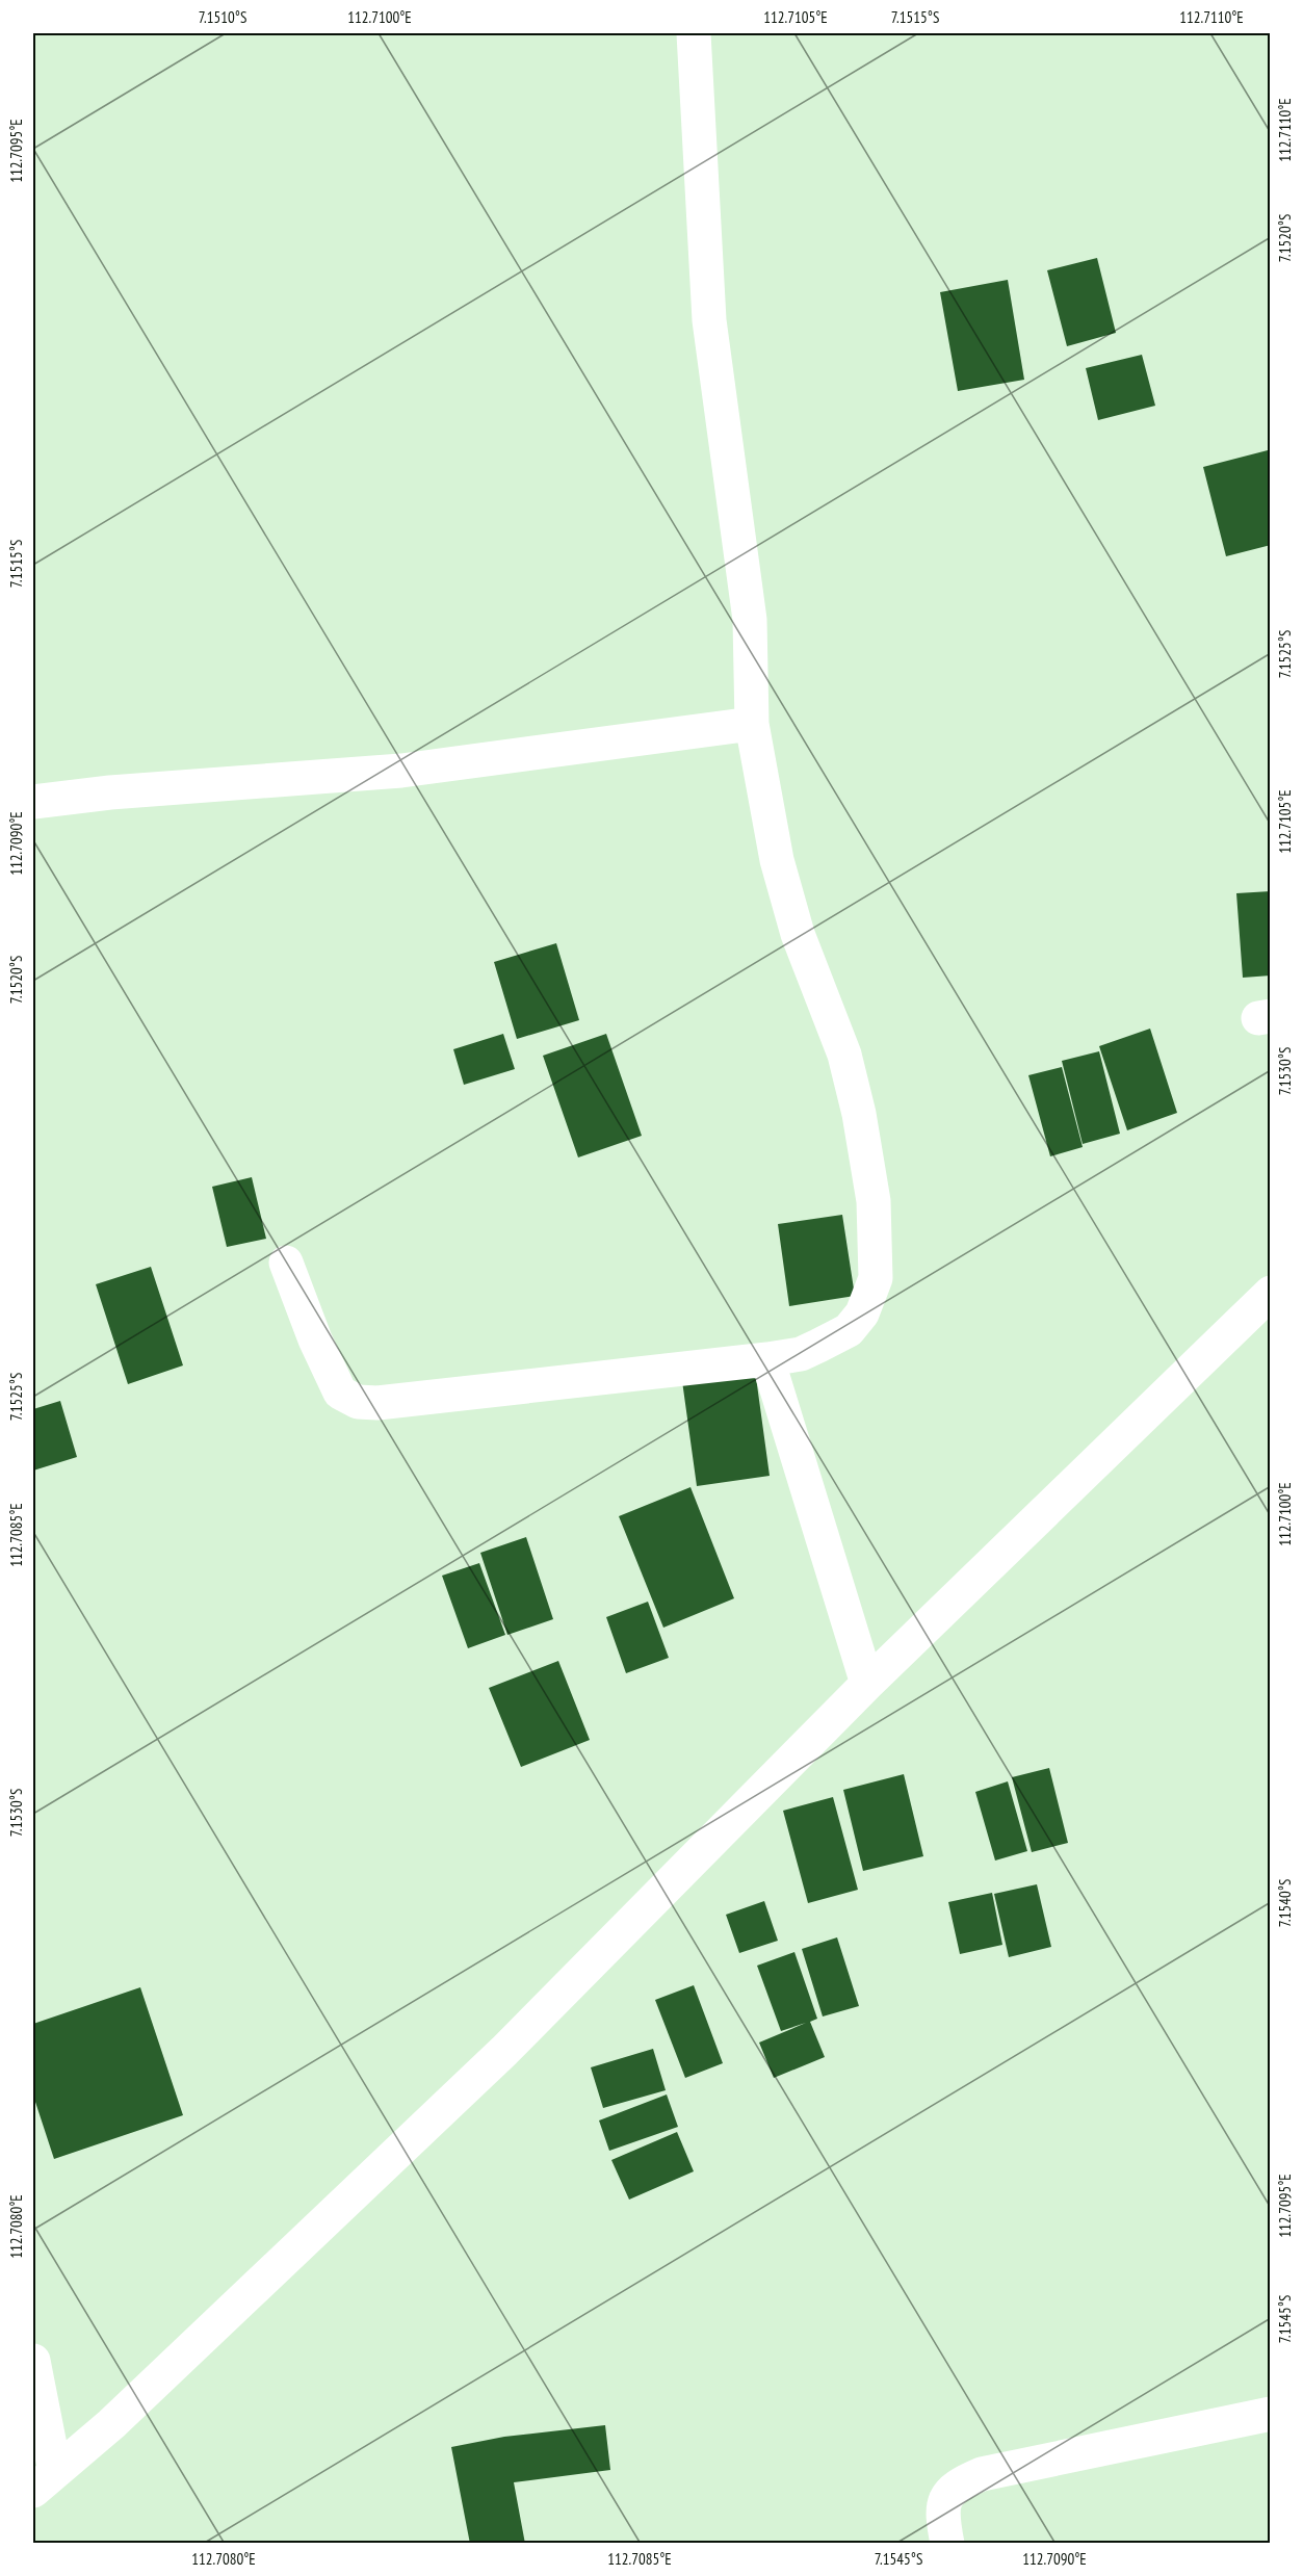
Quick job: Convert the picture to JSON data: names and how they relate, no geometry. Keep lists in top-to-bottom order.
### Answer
{
  "coordinates": [
    "7.1510°S",
    "112.7100°E",
    "112.7105°E",
    "7.1515°S",
    "112.7110°E",
    "112.7095°E",
    "7.1520°S",
    "7.1525°S",
    "112.7090°E",
    "7.1530°S",
    "112.7085°E",
    "7.1540°S",
    "112.7080°E",
    "7.1545°S"
  ]
}
